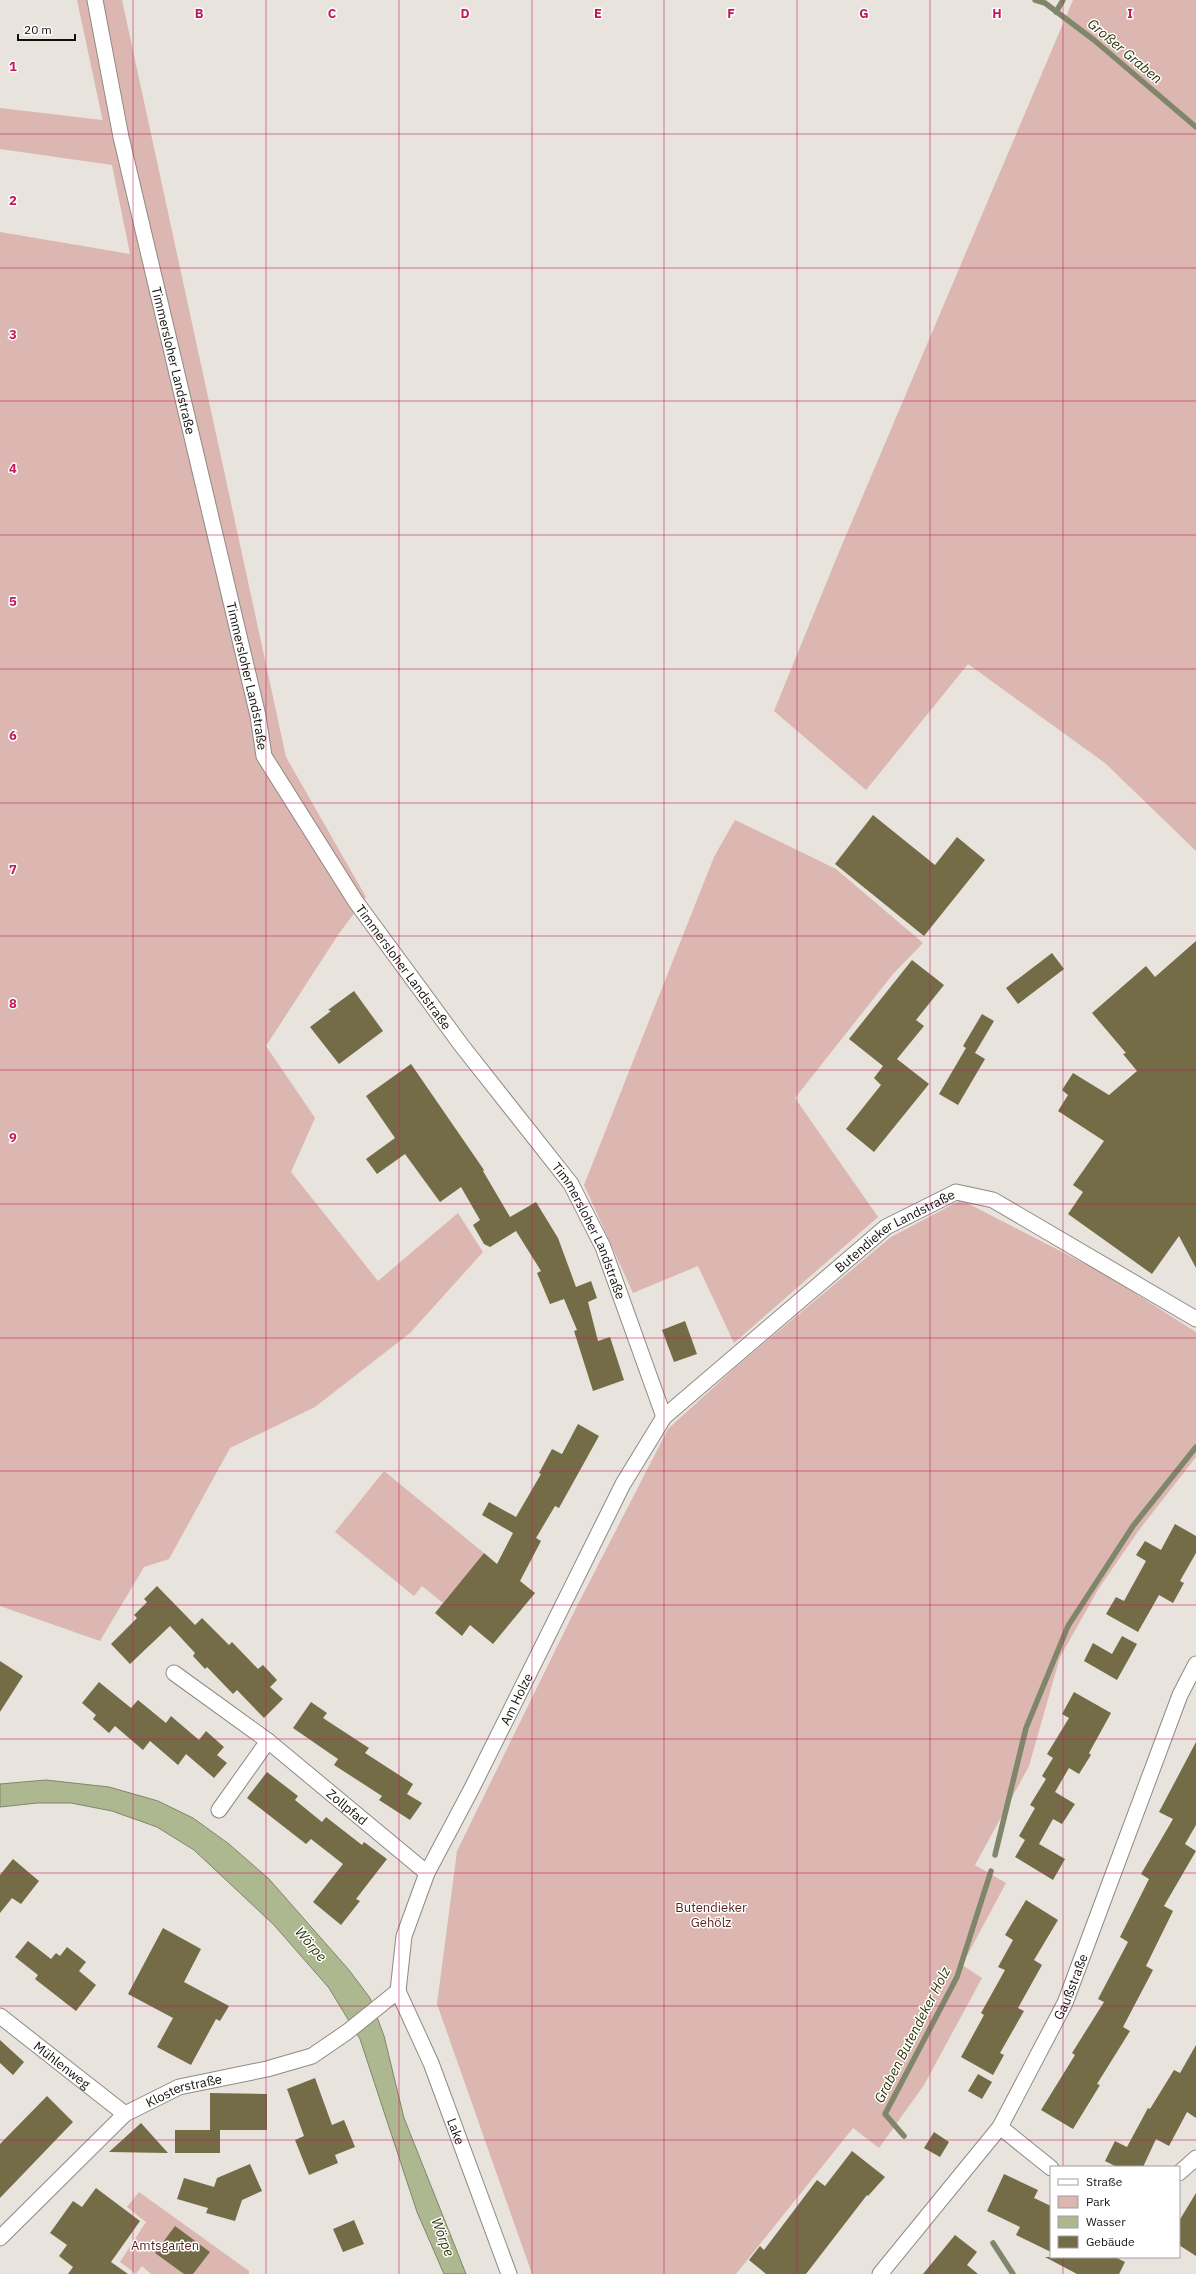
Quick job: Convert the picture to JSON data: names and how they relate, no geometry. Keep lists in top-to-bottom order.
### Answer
{
  "streets": {
    "street": [
      "Timmersloher Landstraße",
      "Butendieker Landstraße",
      "Am Holze",
      "Zollpfad",
      "Gaußstraße",
      "Mühlenweg",
      "Klosterstraße",
      "Lake"
    ]
  },
  "crossings": [
    ["Timmersloher Landstraße", "Butendieker Landstraße"],
    ["Timmersloher Landstraße", "Am Holze"],
    ["Butendieker Landstraße", "Am Holze"],
    ["Am Holze", "Zollpfad"],
    ["Am Holze", "Klosterstraße"],
    ["Am Holze", "Lake"],
    ["Mühlenweg", "Klosterstraße"],
    ["Klosterstraße", "Lake"]
  ],
  "water": ["Großer Graben", "Wörpe", "Graben Butendeker Holz"],
  "parks": ["Butendieker Gehölz", "Amtsgarten"],
  "legend": [
    "Straße",
    "Park",
    "Wasser",
    "Gebäude"
  ],
  "scale_bar": "20 m",
  "grid": {
    "columns": [
      "B",
      "C",
      "D",
      "E",
      "F",
      "G",
      "H",
      "I"
    ],
    "rows": [
      "1",
      "2",
      "3",
      "4",
      "5",
      "6",
      "7",
      "8",
      "9"
    ]
  }
}
